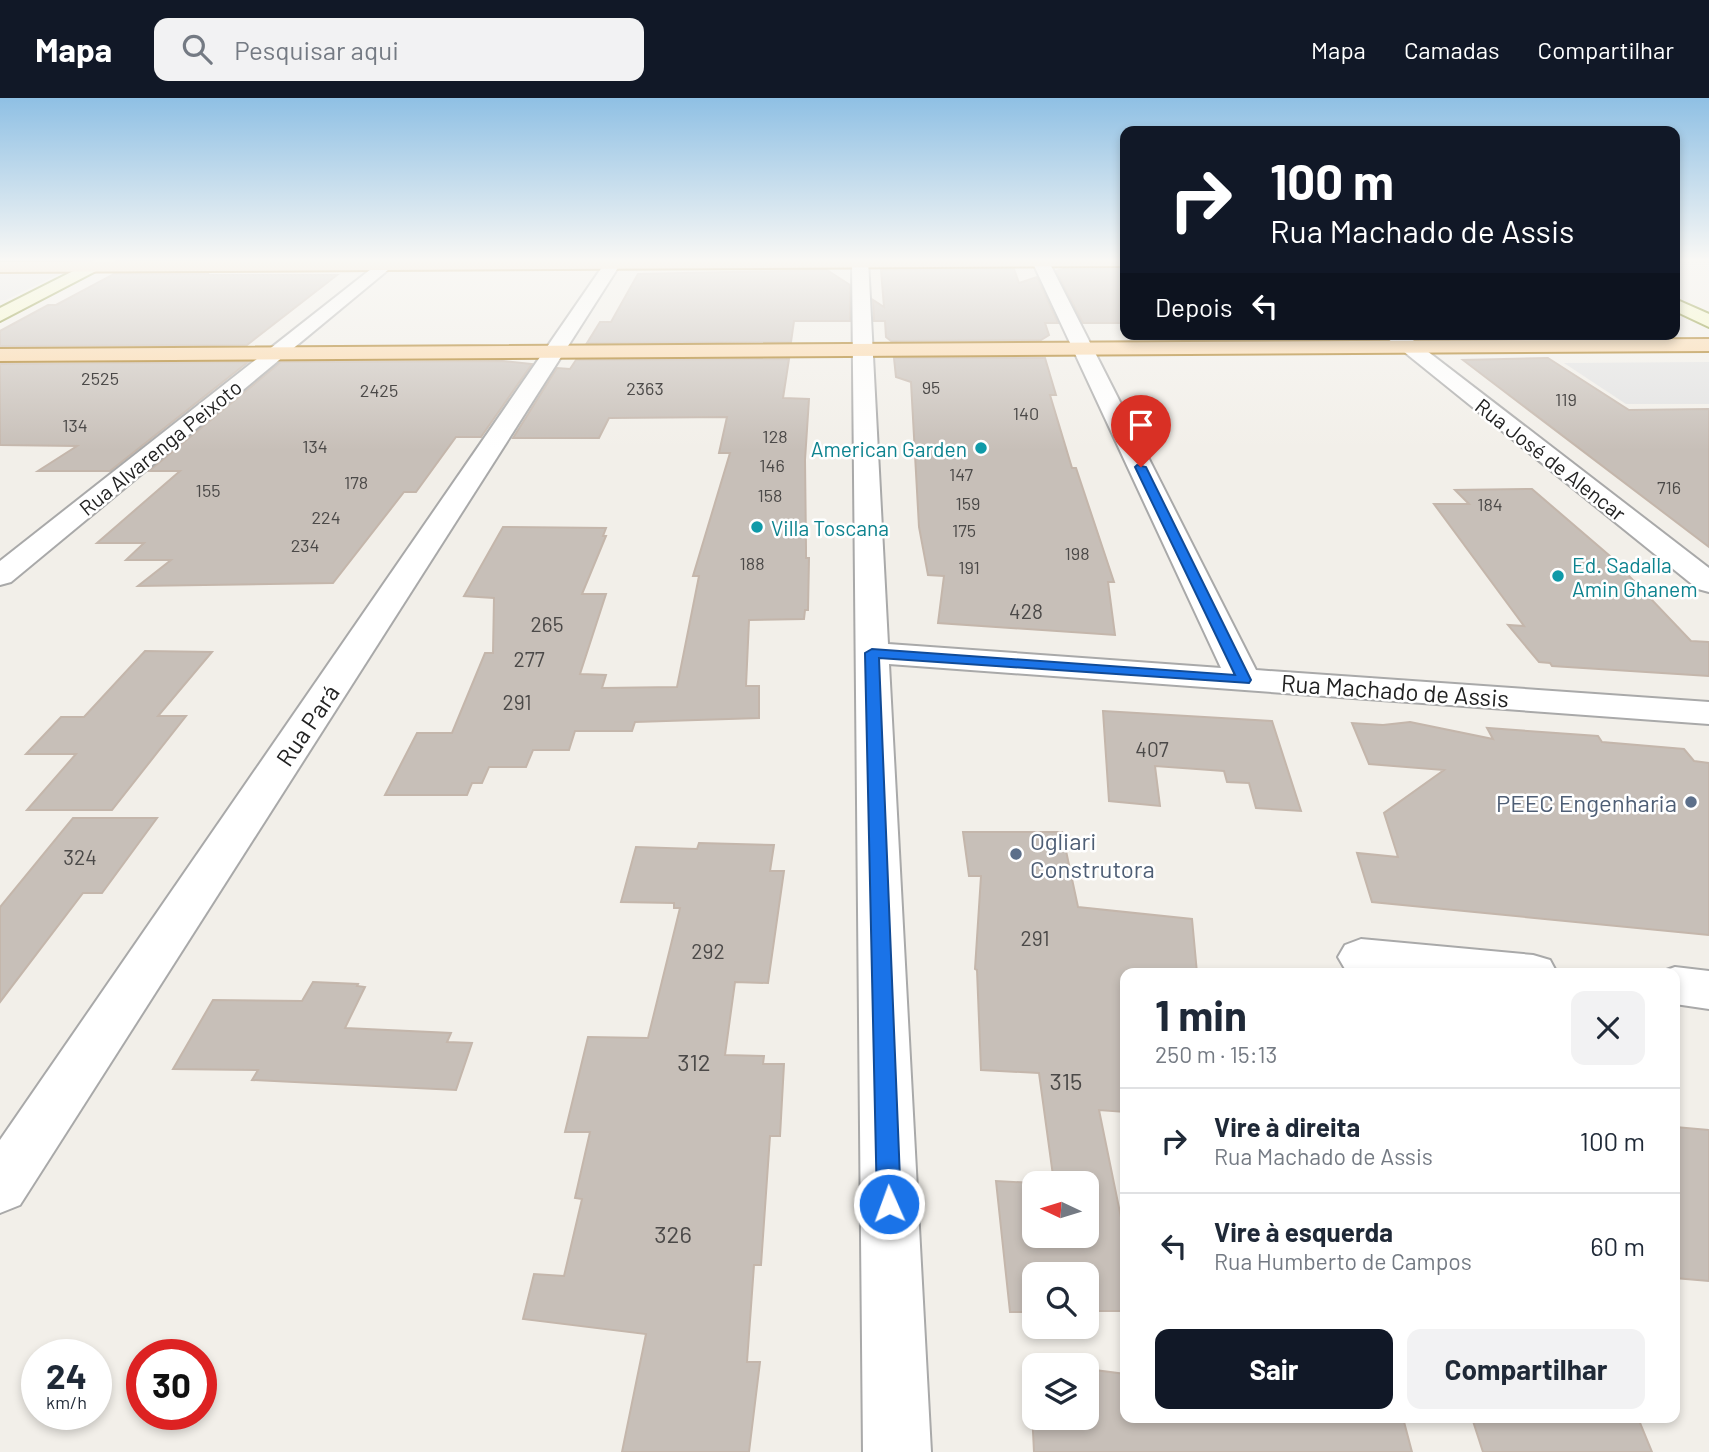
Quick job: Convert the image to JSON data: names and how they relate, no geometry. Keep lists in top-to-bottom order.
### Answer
{
  "streets": {
    "street": [
      "Rua Alvarenga Peixoto",
      "Rua José de Alencar",
      "Rua Machado de Assis",
      "Rua Pará"
    ]
  },
  "places": [
    "American Garden",
    "Villa Toscana",
    "Ed. Sadalla Amin Ghanem",
    "PEEC Engenharia",
    "Ogliari Construtora"
  ],
  "house_numbers": [
    "2525",
    "95",
    "2363",
    "2425",
    "119",
    "140",
    "134",
    "128",
    "134",
    "146",
    "147",
    "178",
    "716",
    "155",
    "158",
    "159",
    "184",
    "224",
    "175",
    "234",
    "198",
    "188",
    "191",
    "428",
    "265",
    "277",
    "291",
    "407",
    "324",
    "291",
    "292",
    "312",
    "315",
    "326"
  ],
  "north": "left",
  "page": {
    "header": "Mapa",
    "search": "Pesquisar aqui",
    "nav": ["Mapa", "Camadas", "Compartilhar"],
    "turn": ["100 m", "Rua Machado de Assis"],
    "then": "Depois",
    "heading": ["1 min", "250 m · 15:13"],
    "list": [
      {
        "name": "Vire à direita",
        "note": "Rua Machado de Assis",
        "value": "100 m"
      },
      {
        "name": "Vire à esquerda",
        "note": "Rua Humberto de Campos",
        "value": "60 m"
      }
    ],
    "buttons": ["Sair", "Compartilhar"],
    "speed": "24 km/h",
    "limit": "30"
  }
}
